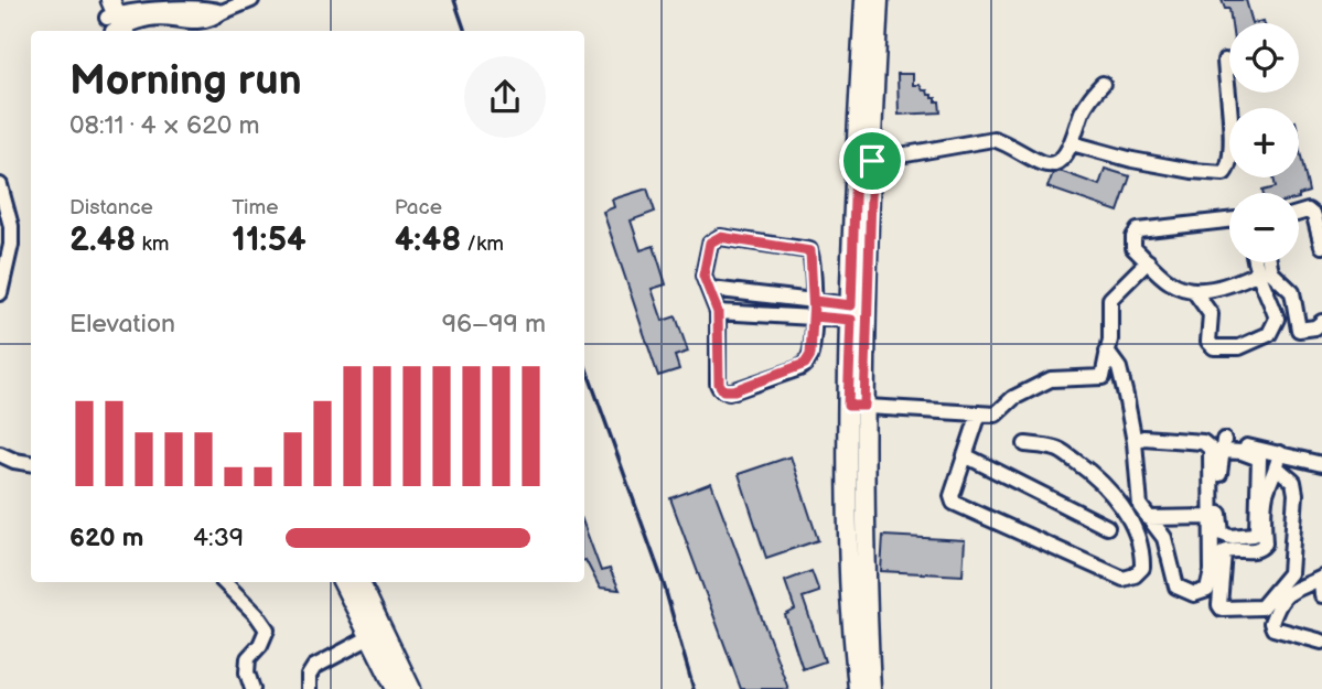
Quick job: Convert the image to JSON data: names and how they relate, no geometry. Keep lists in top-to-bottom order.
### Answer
{
  "page": {
    "map_buttons": ["+", "−"],
    "heading": ["Morning run", "08:11 · 4 × 620 m"],
    "stats": [
      ["Distance", "2.48 km"],
      ["Time", "11:54"],
      ["Pace", "4:48 /km"]
    ],
    "chart": ["Elevation", "96–99 m"],
    "list": [
      {
        "name": "620 m",
        "note": "4:39"
      }
    ]
  }
}
